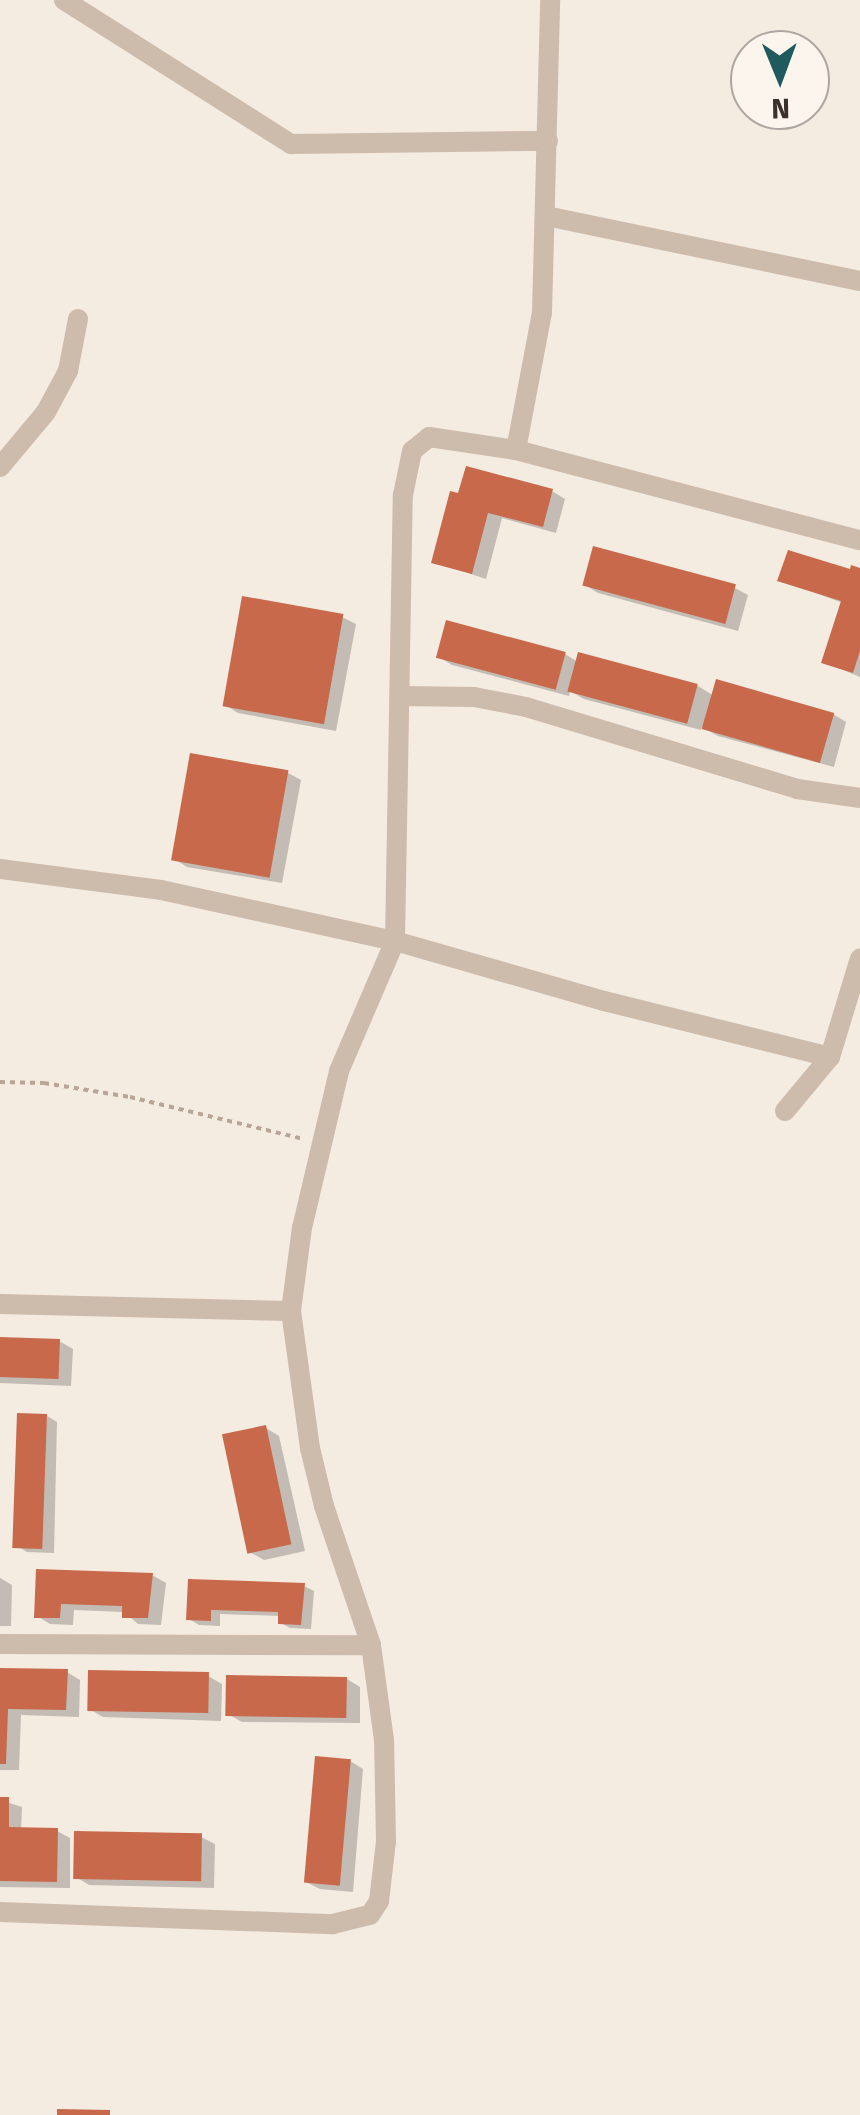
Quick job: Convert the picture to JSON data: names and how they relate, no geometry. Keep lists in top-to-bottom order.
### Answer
{
  "north": "bottom"
}
